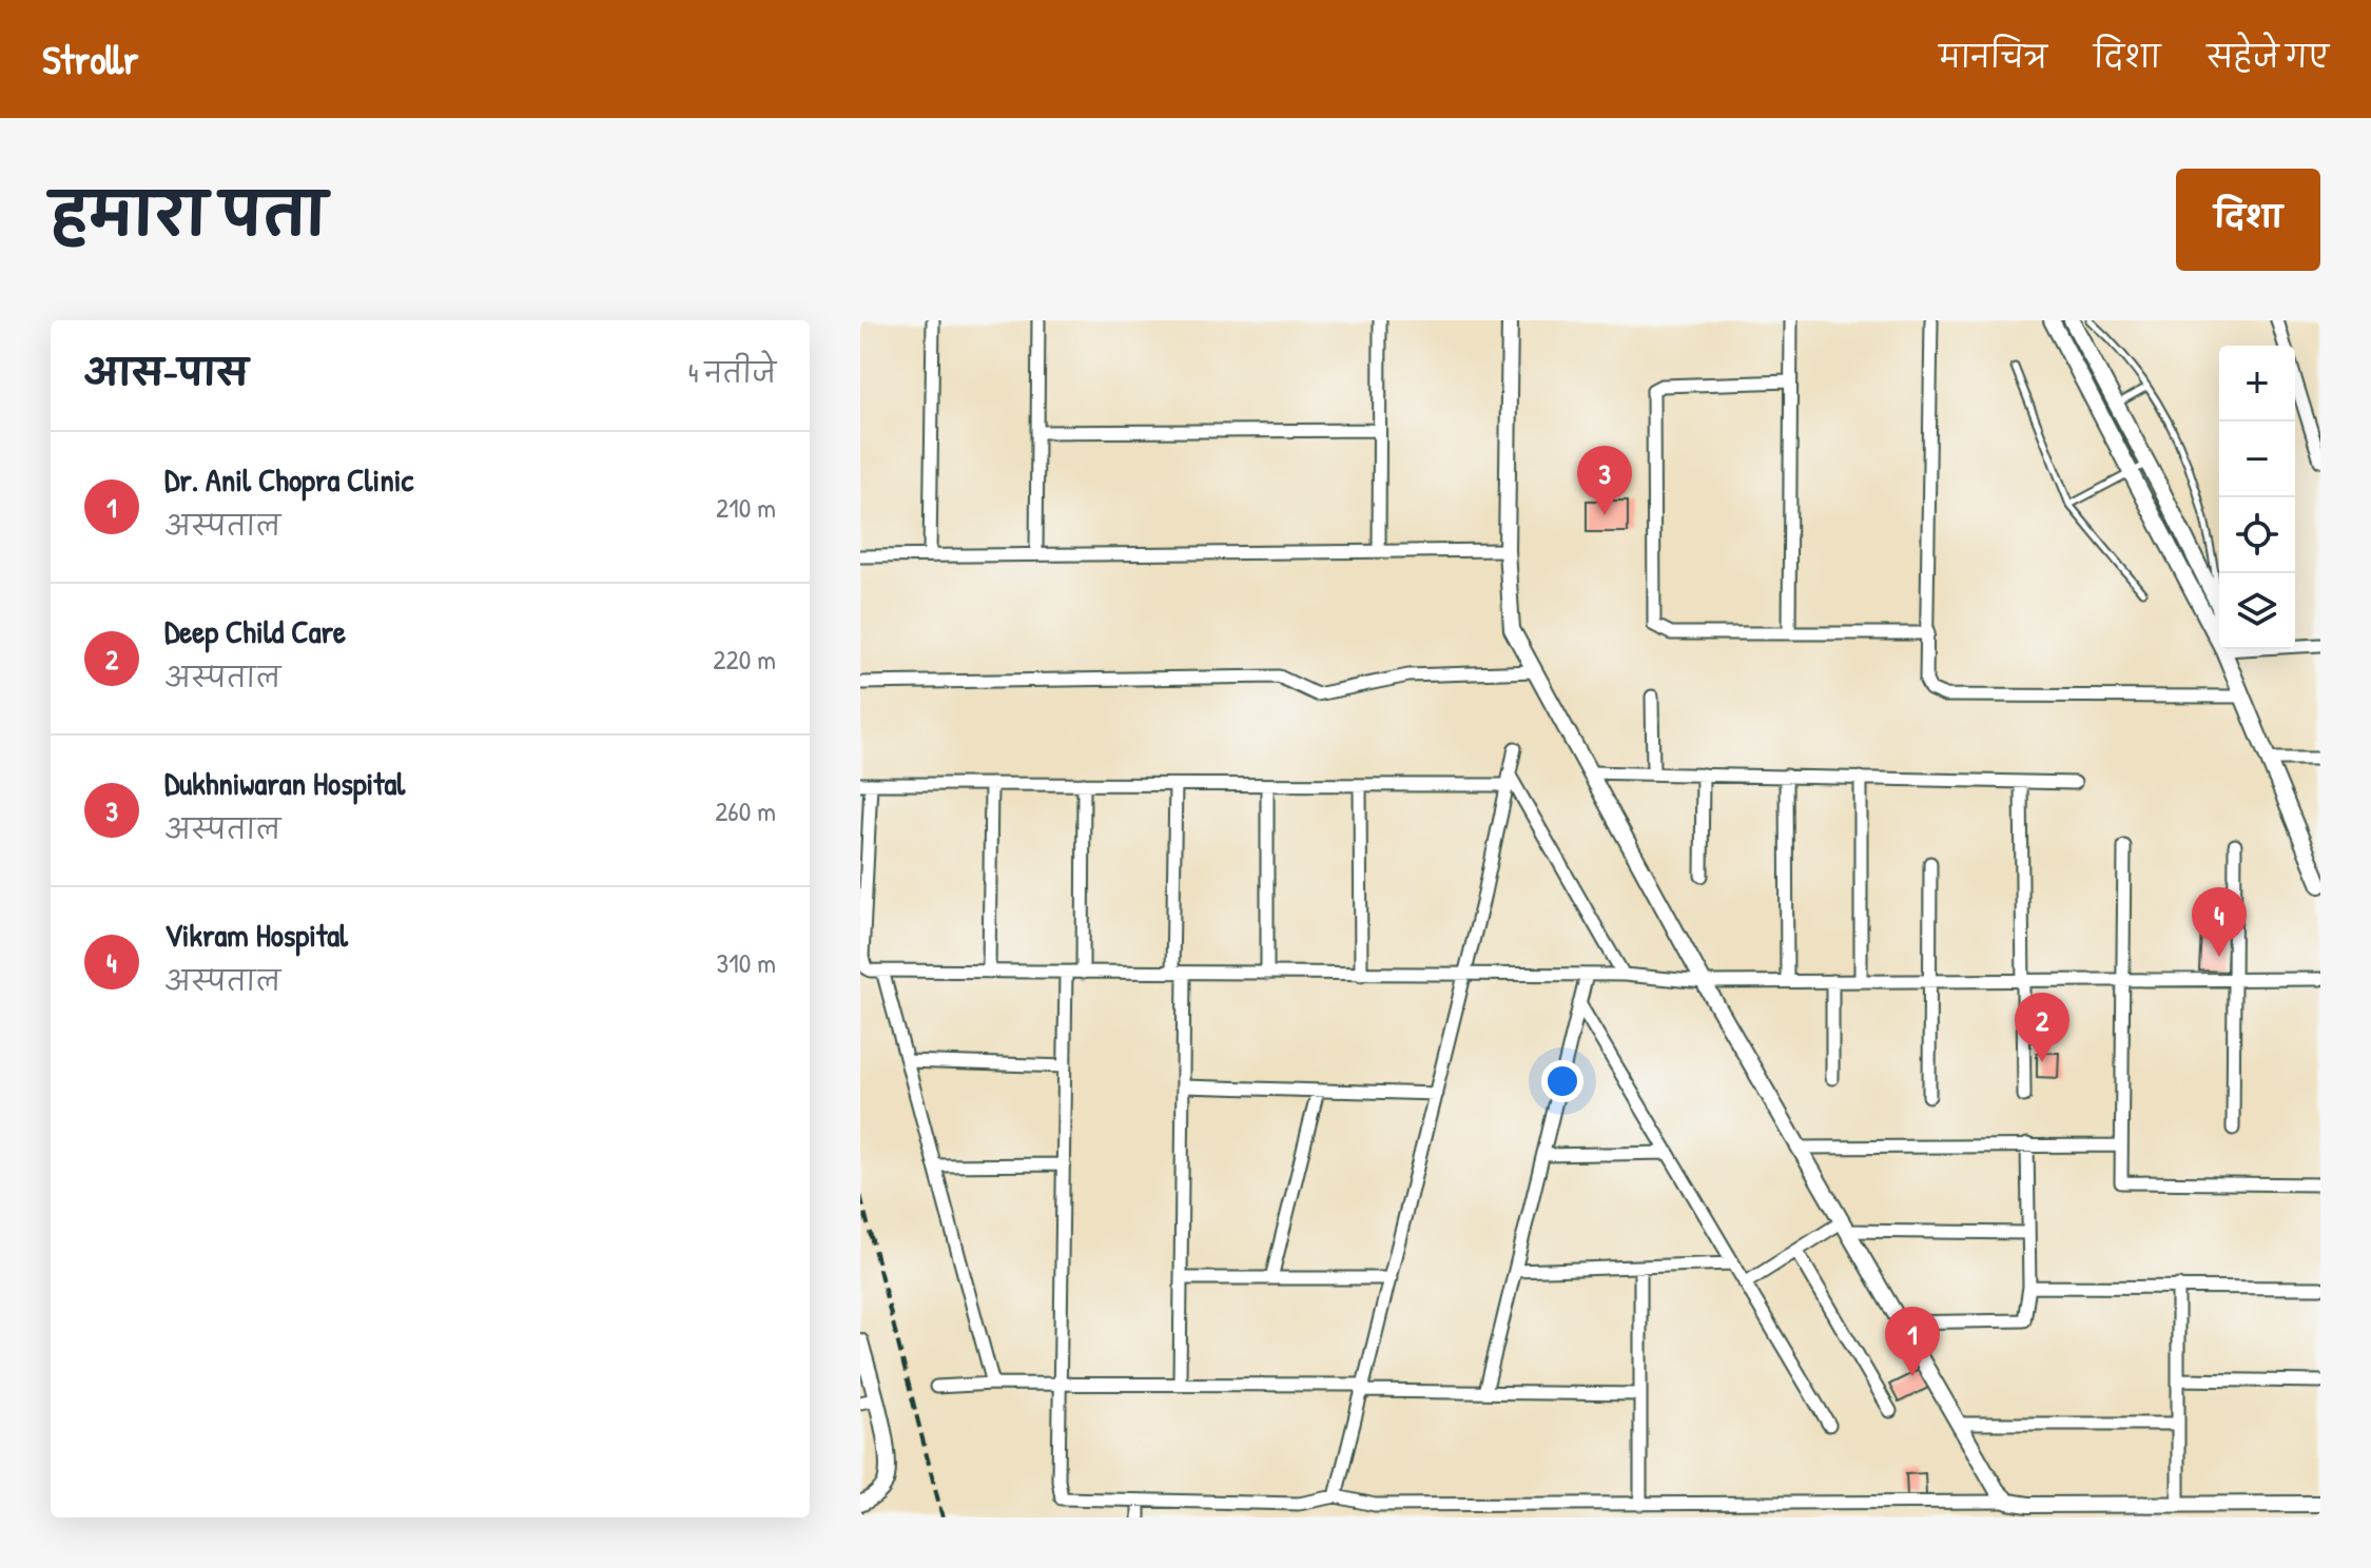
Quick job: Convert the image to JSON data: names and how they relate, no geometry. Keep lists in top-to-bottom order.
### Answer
{
  "page": {
    "header": "Strollr",
    "nav": ["मानचित्र", "दिशा", "सहेजे गए"],
    "title": "हमारा पता",
    "buttons": "दिशा",
    "heading": ["आस-पास", "4 नतीजे"],
    "map_buttons": ["+", "−"],
    "list": [
      {
        "mark": "1",
        "name": "Dr. Anil Chopra Clinic",
        "note": "अस्पताल",
        "value": "210 m"
      },
      {
        "mark": "2",
        "name": "Deep Child Care",
        "note": "अस्पताल",
        "value": "220 m"
      },
      {
        "mark": "3",
        "name": "Dukhniwaran Hospital",
        "note": "अस्पताल",
        "value": "260 m"
      },
      {
        "mark": "4",
        "name": "Vikram Hospital",
        "note": "अस्पताल",
        "value": "310 m"
      }
    ],
    "pins": [
      "3",
      "4",
      "2",
      "1"
    ]
  }
}
